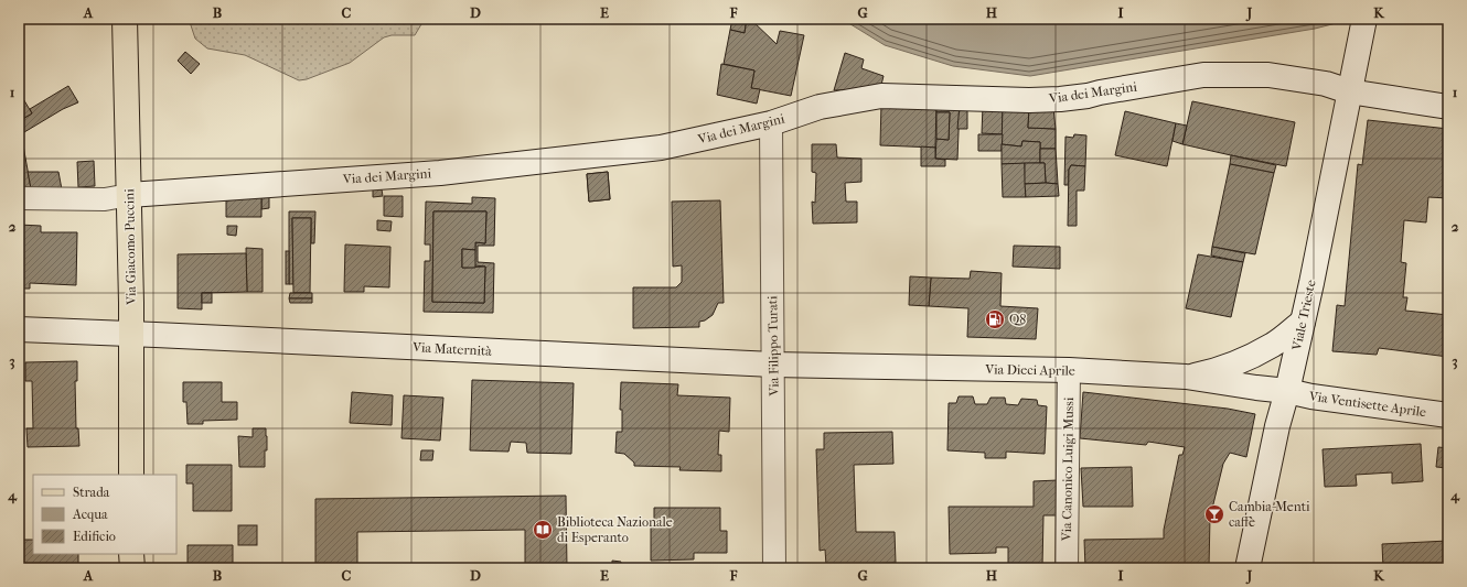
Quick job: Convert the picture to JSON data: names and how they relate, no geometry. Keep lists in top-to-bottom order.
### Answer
{
  "streets": {
    "main road": ["Via Giacomo Puccini"],
    "street": [
      "Via dei Margini",
      "Viale Trieste",
      "Via Filippo Turati",
      "Via Maternità",
      "Via Dieci Aprile",
      "Via Ventisette Aprile",
      "Via Canonico Luigi Mussi"
    ]
  },
  "crossings": [
    ["Via dei Margini", "Via Giacomo Puccini"],
    ["Via dei Margini", "Viale Trieste"],
    ["Via dei Margini", "Via Filippo Turati"],
    ["Via Giacomo Puccini", "Via Maternità"],
    ["Viale Trieste", "Via Dieci Aprile"],
    ["Viale Trieste", "Via Ventisette Aprile"],
    ["Via Filippo Turati", "Via Maternità"],
    ["Via Filippo Turati", "Via Dieci Aprile"],
    ["Via Maternità", "Via Dieci Aprile"],
    ["Via Dieci Aprile", "Via Ventisette Aprile"],
    ["Via Dieci Aprile", "Via Canonico Luigi Mussi"]
  ],
  "places": {
    "fuel station": ["Q8"],
    "bar": ["Cambia-Menti caffè"],
    "library": ["Biblioteca Nazionale di Esperanto"]
  },
  "legend": ["Strada", "Acqua", "Edificio"],
  "grid": {
    "columns": [
      "A",
      "B",
      "C",
      "D",
      "E",
      "F",
      "G",
      "H",
      "I",
      "J",
      "K"
    ],
    "rows": [
      "1",
      "2",
      "3",
      "4"
    ]
  }
}
